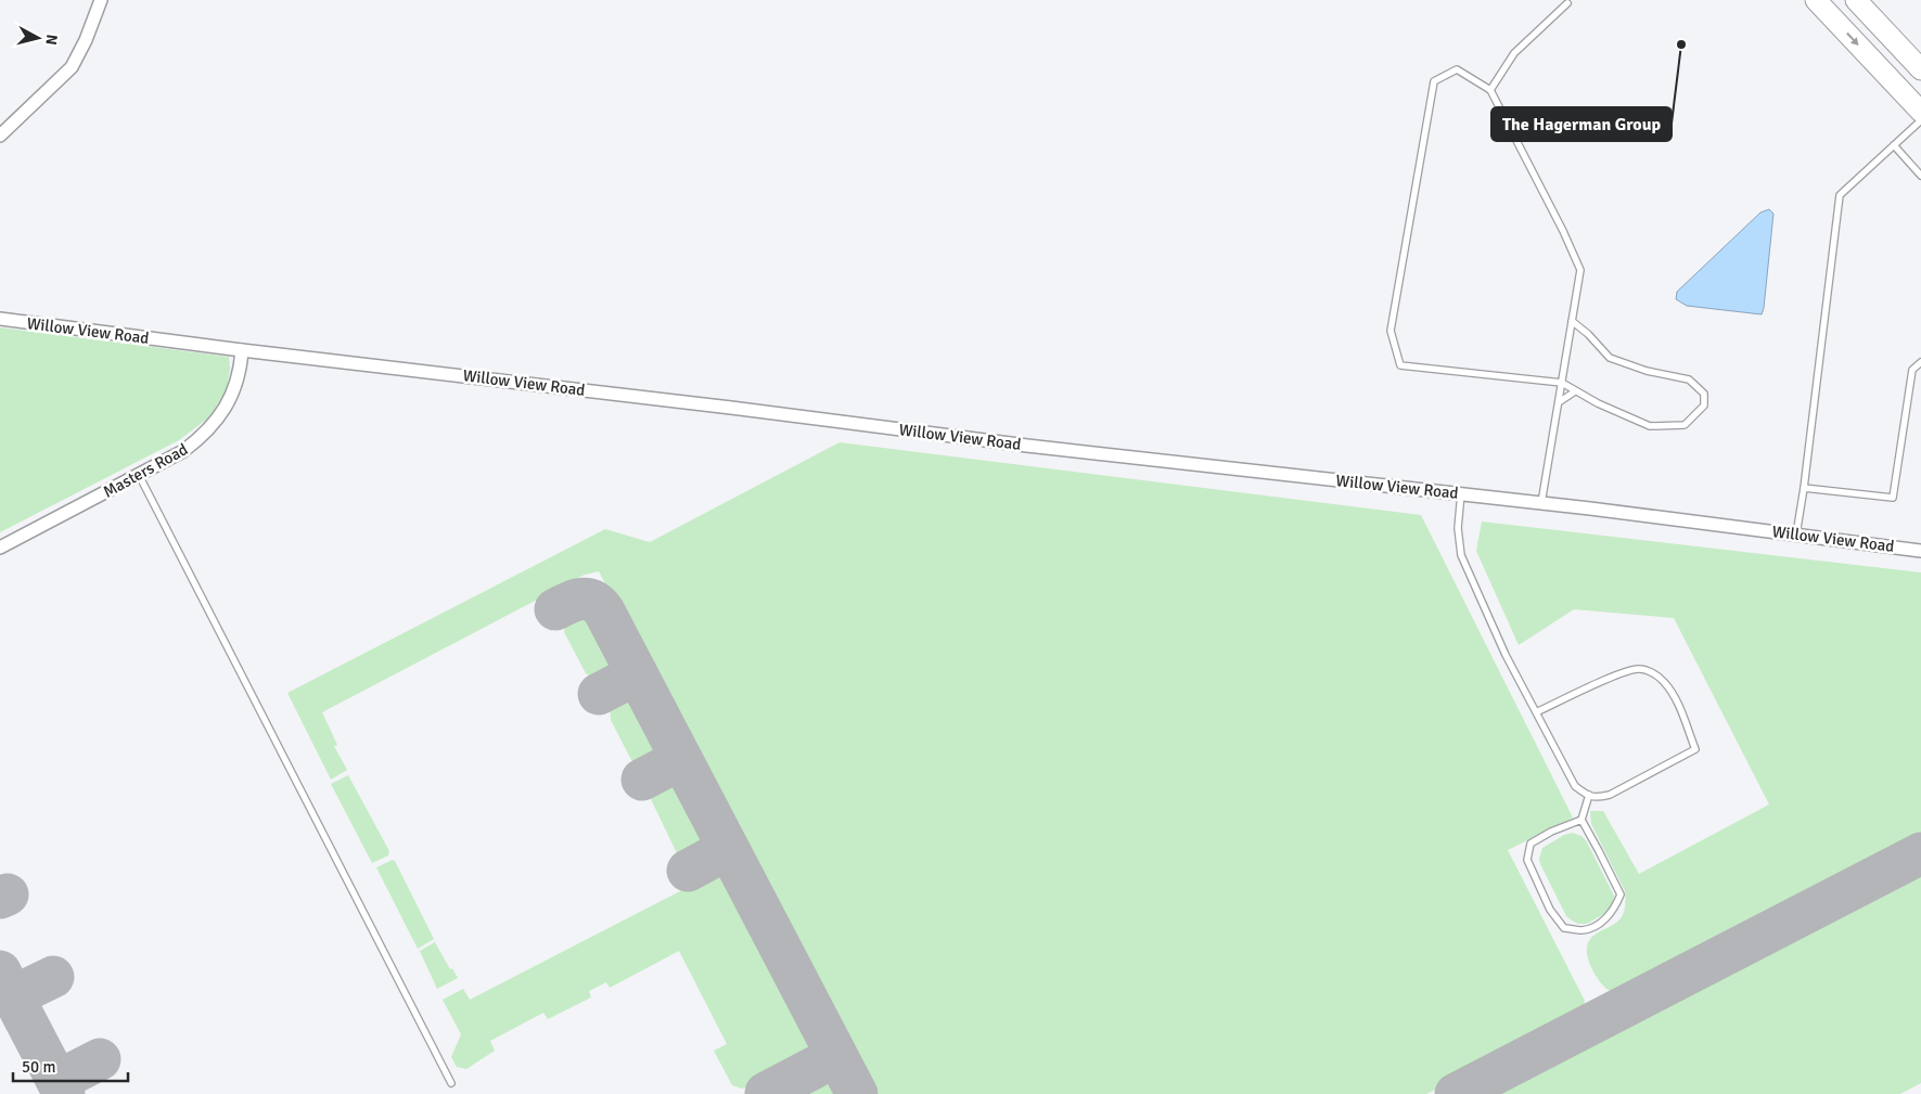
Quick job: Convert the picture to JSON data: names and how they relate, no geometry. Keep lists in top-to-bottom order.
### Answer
{
  "streets": {
    "street": ["Willow View Road", "Masters Road"]
  },
  "crossings": [
    ["Willow View Road", "Masters Road"]
  ],
  "places": ["The Hagerman Group"],
  "scale_bar": "50 m",
  "north": "right"
}
